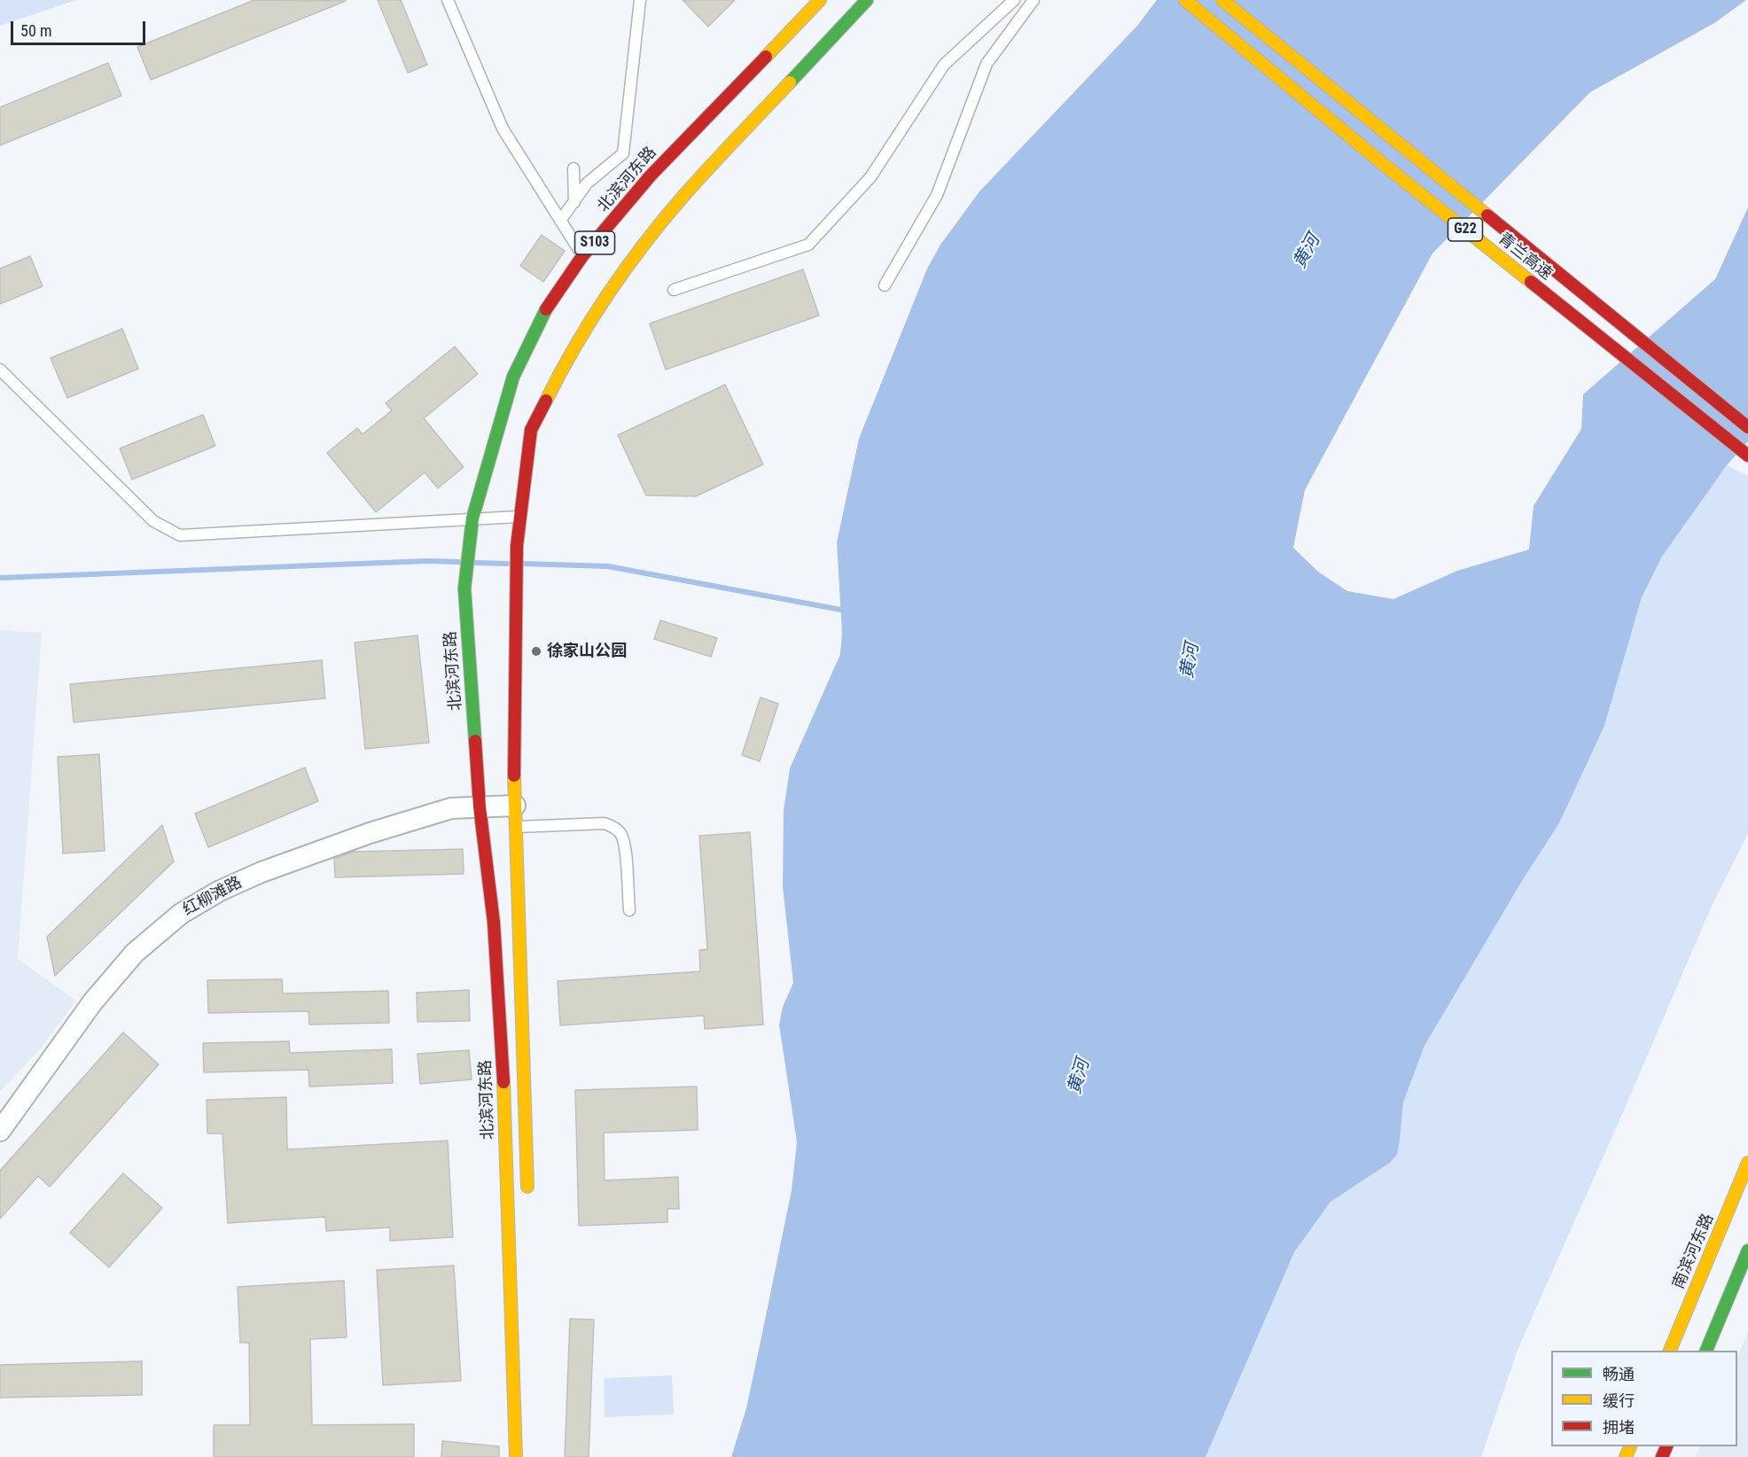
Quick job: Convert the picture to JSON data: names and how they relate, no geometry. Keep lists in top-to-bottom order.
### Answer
{
  "streets": {
    "main road": [
      "北滨河东路",
      "G22",
      "S103",
      "青兰高速",
      "南滨河东路"
    ],
    "street": ["红柳滩路"]
  },
  "crossings": [
    ["北滨河东路", "红柳滩路"]
  ],
  "water": ["黄河"],
  "places": ["徐家山公园"],
  "legend": ["畅通", "缓行", "拥堵"],
  "scale_bar": "50 m"
}
